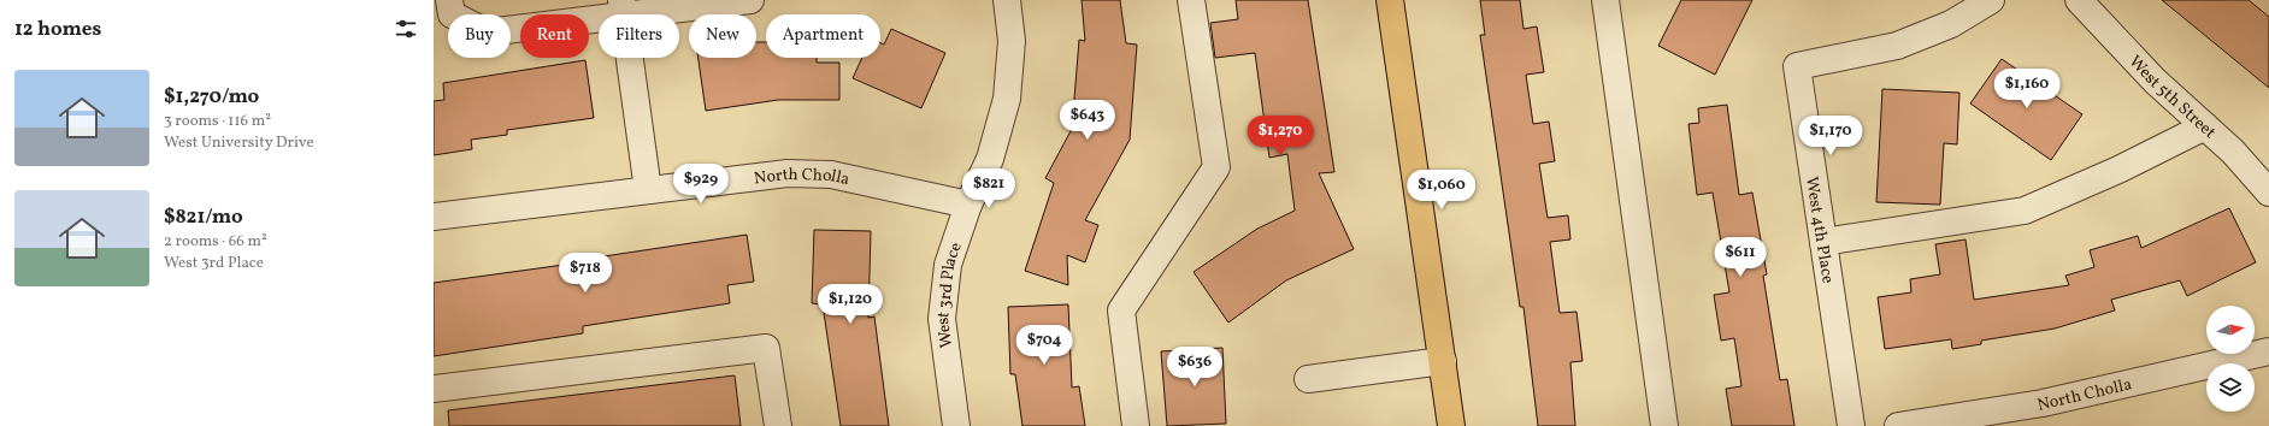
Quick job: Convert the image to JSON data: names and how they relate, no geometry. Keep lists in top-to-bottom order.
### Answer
{
  "streets": {
    "street": [
      "West 5th Street",
      "North Cholla",
      "West 4th Place",
      "West 3rd Place"
    ]
  },
  "crossings": [
    ["North Cholla", "West 3rd Place"]
  ],
  "north": "right",
  "page": {
    "heading": "12 homes",
    "chip": [
      "Buy",
      "Rent",
      "Filters",
      "New",
      "Apartment"
    ],
    "list": [
      {
        "name": "$1,270/mo",
        "note": "3 rooms · 116 m² · West University Drive"
      },
      {
        "name": "$821/mo",
        "note": "2 rooms · 66 m² · West 3rd Place"
      }
    ],
    "price": [
      "$1,160",
      "$643",
      "$1,270",
      "$1,170",
      "$929",
      "$821",
      "$1,060",
      "$611",
      "$718",
      "$1,120",
      "$704",
      "$636"
    ]
  }
}
